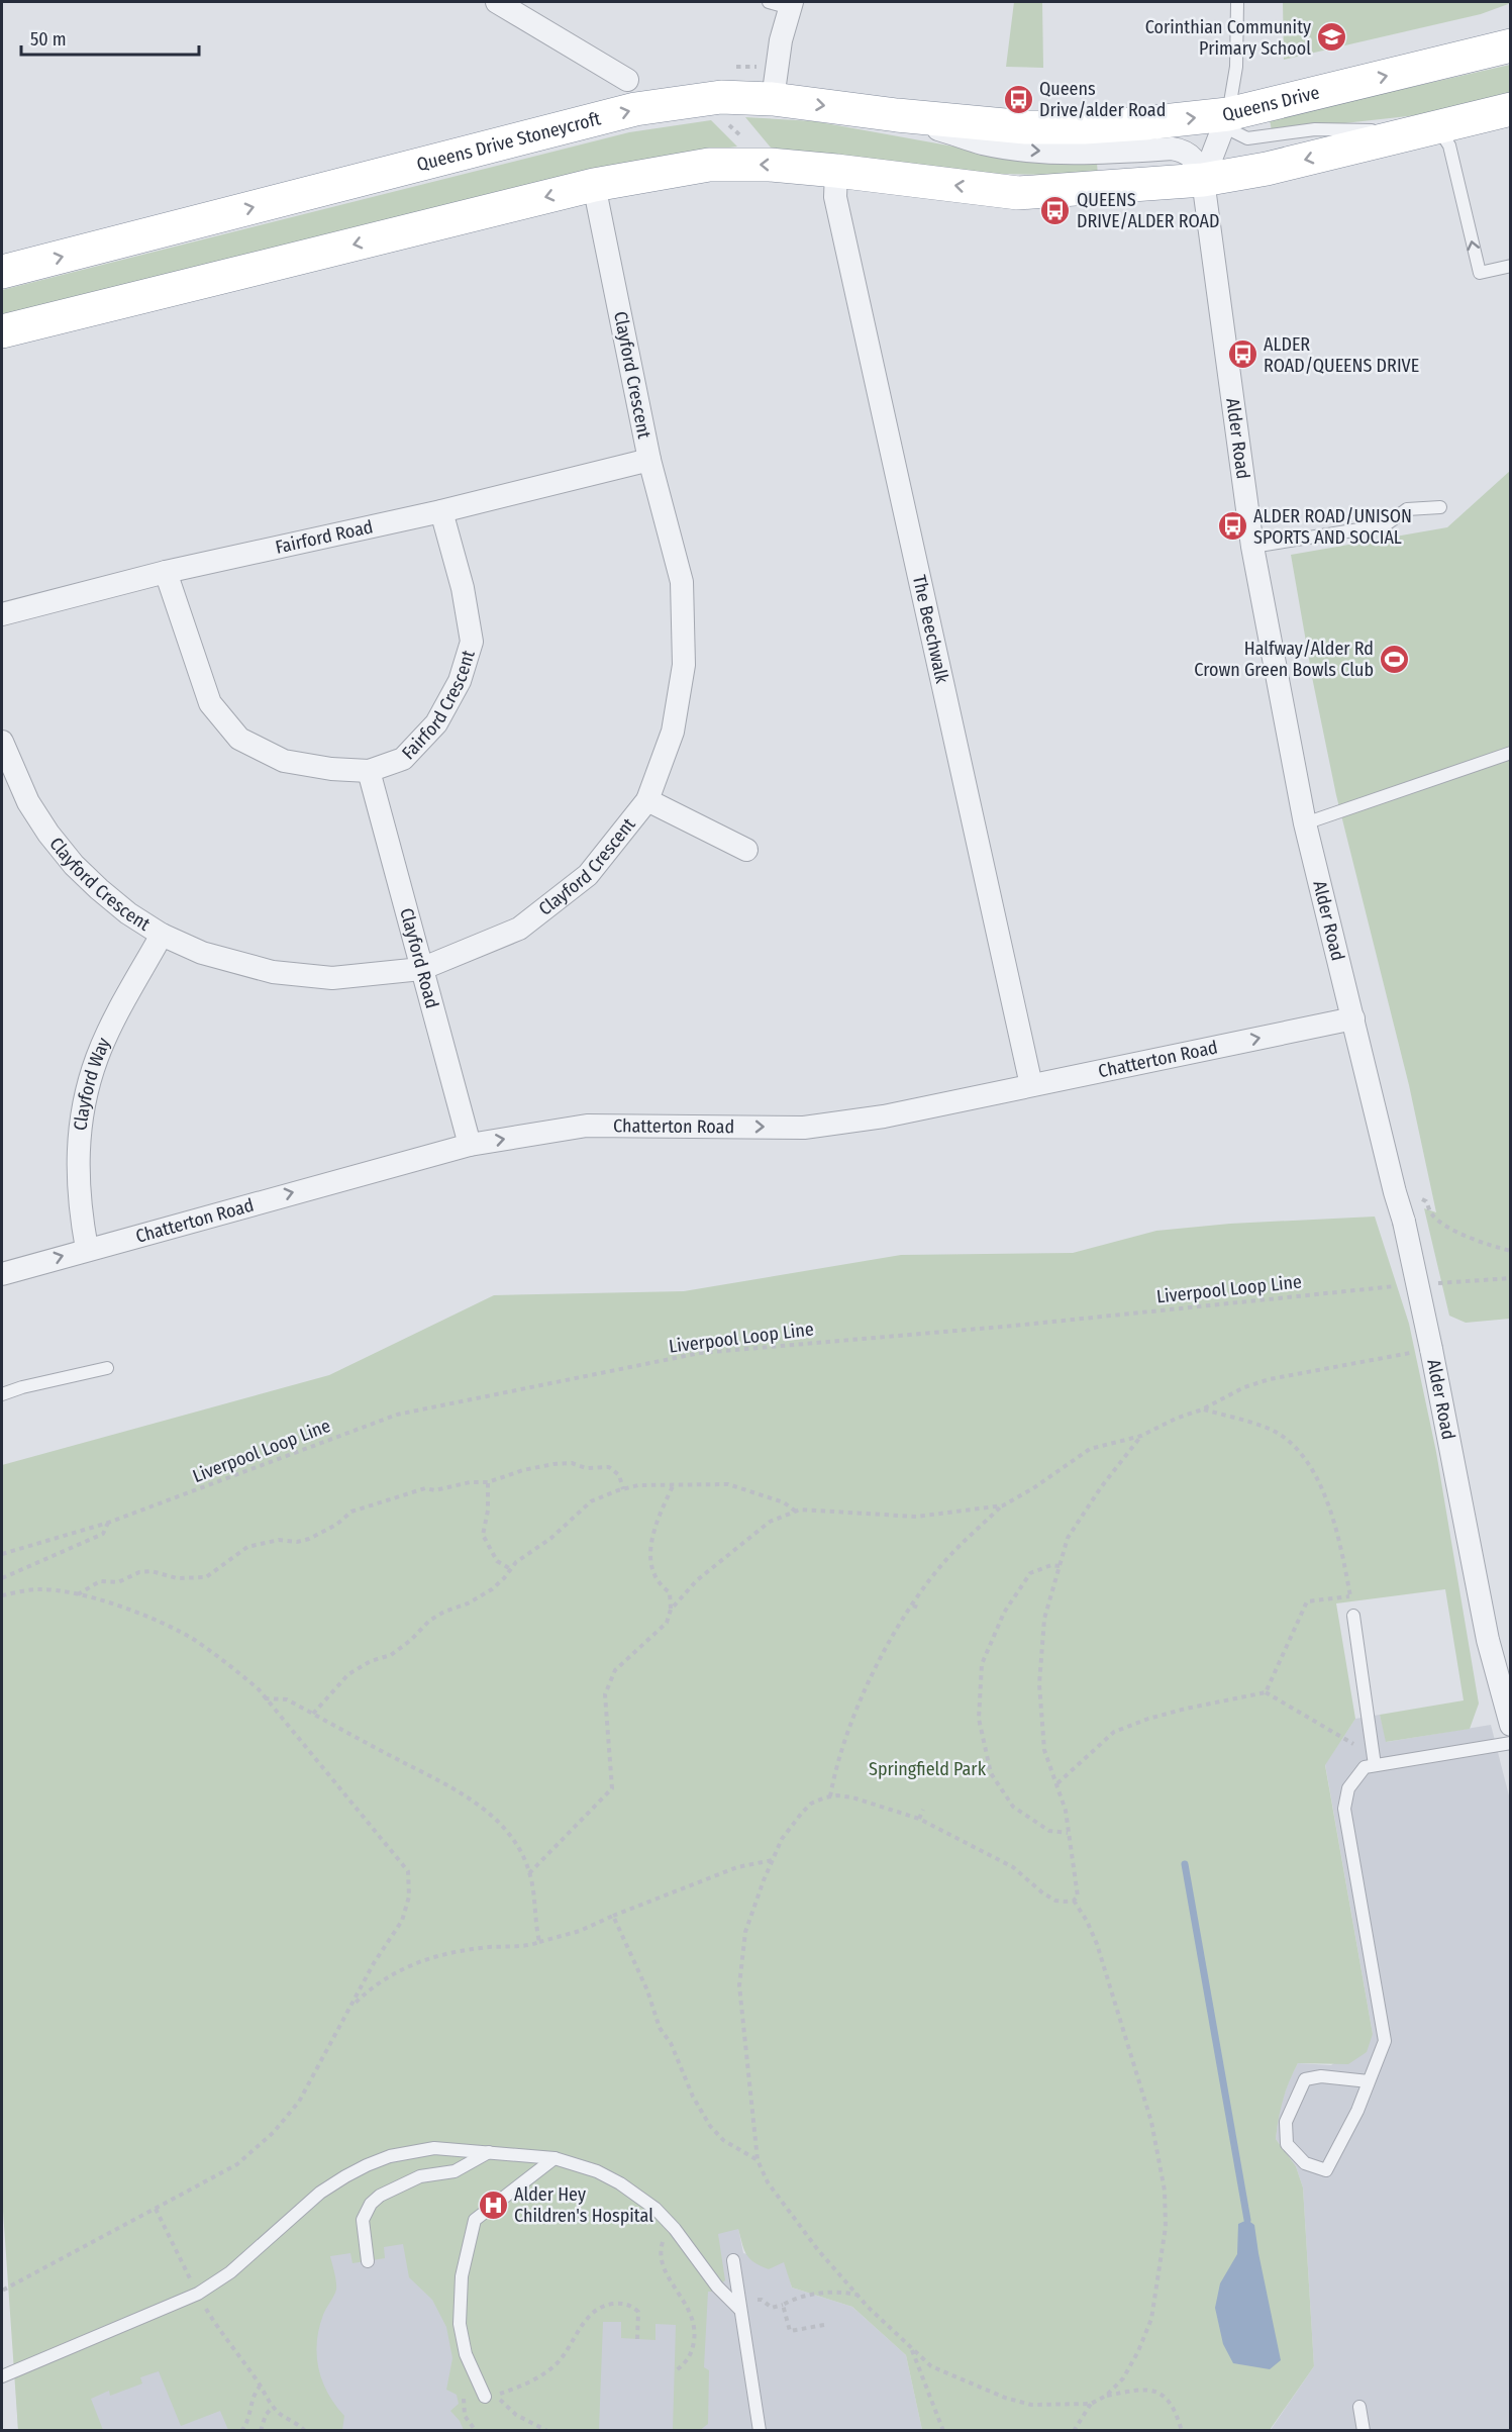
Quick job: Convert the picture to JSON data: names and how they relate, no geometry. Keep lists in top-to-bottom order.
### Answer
{
  "streets": {
    "highway": ["Queens Drive", "Queens Drive Stoneycroft"],
    "street": [
      "Clayford Crescent",
      "Alder Road",
      "Fairford Road",
      "The Beechwalk",
      "Fairford Crescent",
      "Clayford Road",
      "Chatterton Road",
      "Clayford Way"
    ],
    "path": ["Liverpool Loop Line"]
  },
  "crossings": [
    ["Queens Drive", "Queens Drive Stoneycroft"],
    ["Queens Drive", "Alder Road"],
    ["Clayford Crescent", "Fairford Road"],
    ["Clayford Crescent", "Clayford Road"],
    ["Clayford Crescent", "Clayford Way"],
    ["Alder Road", "Chatterton Road"],
    ["Fairford Road", "Fairford Crescent"],
    ["The Beechwalk", "Chatterton Road"],
    ["Fairford Crescent", "Clayford Road"],
    ["Clayford Road", "Chatterton Road"],
    ["Chatterton Road", "Clayford Way"]
  ],
  "one_way": ["Chatterton Road"],
  "parks": ["Springfield Park"],
  "places": {
    "school or university": ["Corinthian Community Primary School"],
    "bus stop": [
      "Queens Drive/alder Road",
      "QUEENS DRIVE/ALDER ROAD",
      "ALDER ROAD/QUEENS DRIVE",
      "ALDER ROAD/UNISON SPORTS AND SOCIAL"
    ],
    "sports": ["Halfway/Alder Rd Crown Green Bowls Club"],
    "hospital": ["Alder Hey Children's Hospital"]
  },
  "scale_bar": "50 m"
}
